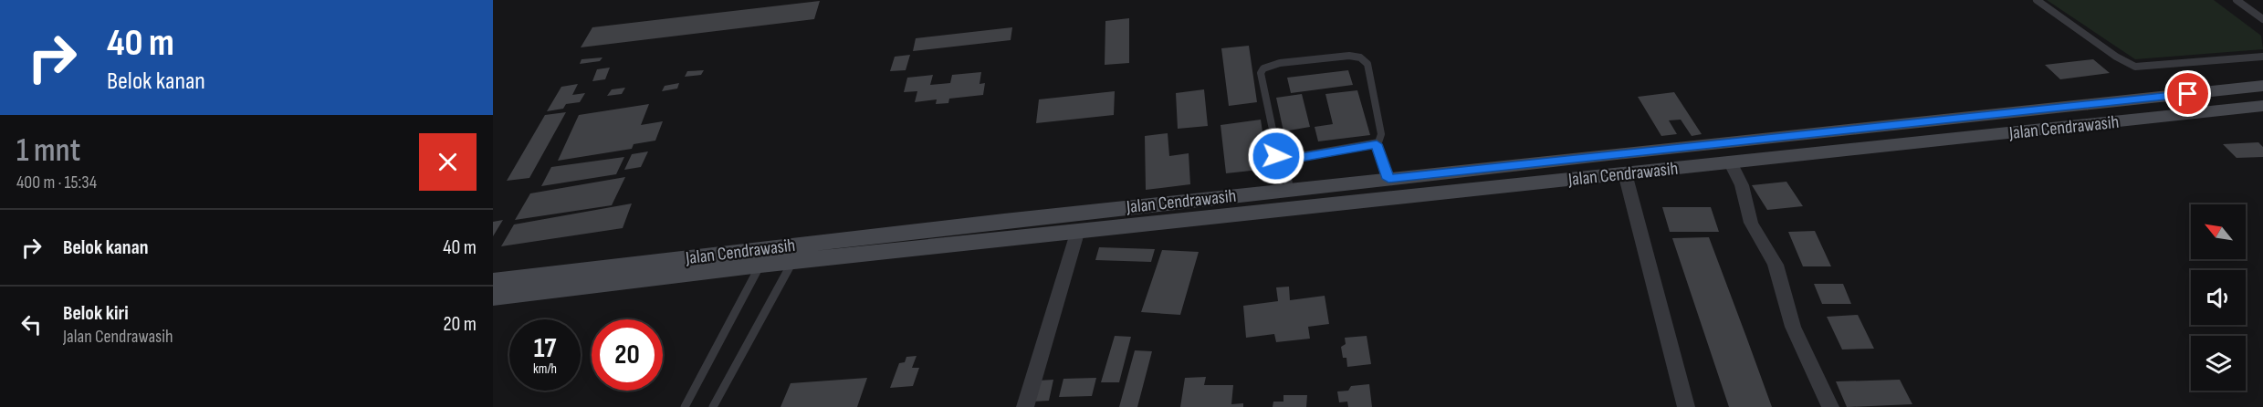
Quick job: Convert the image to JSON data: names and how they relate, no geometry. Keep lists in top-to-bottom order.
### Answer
{
  "streets": {
    "main road": ["Jalan Cendrawasih"]
  },
  "north": "top left",
  "page": {
    "turn": ["40 m", "Belok kanan"],
    "heading": ["1 mnt", "400 m · 15:34"],
    "list": [
      {
        "name": "Belok kanan",
        "value": "40 m"
      },
      {
        "name": "Belok kiri",
        "note": "Jalan Cendrawasih",
        "value": "20 m"
      }
    ],
    "speed": "17 km/h",
    "limit": "20"
  }
}
